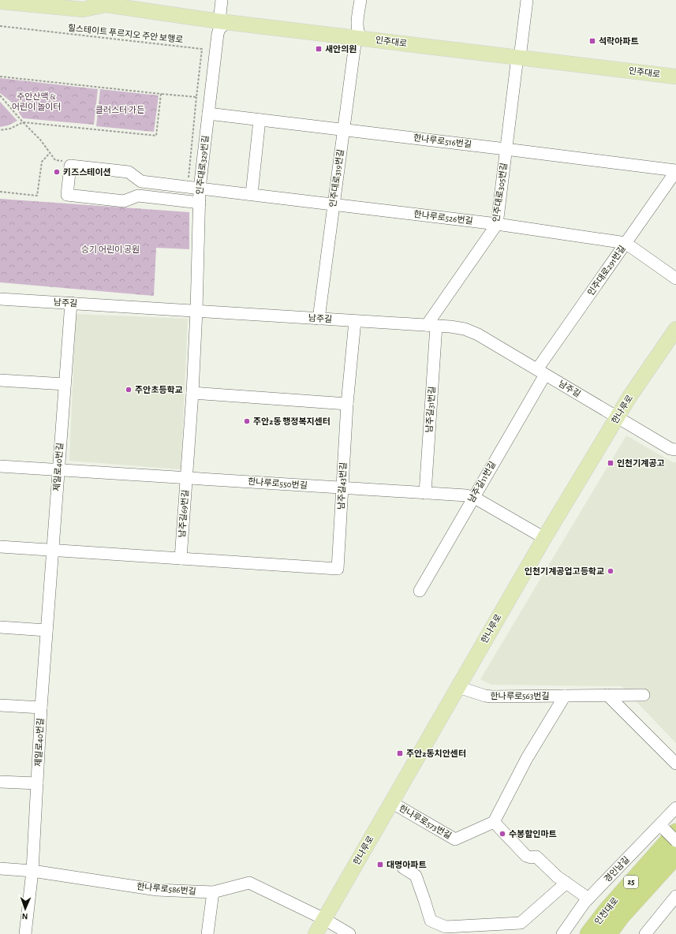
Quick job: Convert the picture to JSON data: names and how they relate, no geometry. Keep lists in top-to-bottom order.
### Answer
{
  "streets": {
    "highway": ["25", "인천대로"],
    "main road": ["인주대로", "한나루로"],
    "street": [
      "한나루로516번길",
      "인주대로329번길",
      "인주대로319번길",
      "인주대로305번길",
      "한나루로526번길",
      "인주대로291번길",
      "남주길",
      "남주길31번길",
      "제일로40번길",
      "남주길11번길",
      "한나루로550번길",
      "남주길43번길",
      "남주길69번길",
      "한나루로563번길",
      "한나루로573번길",
      "경인남길",
      "한나루로586번길"
    ],
    "path": ["힐스테이트 푸르지오 주안 보행로"]
  },
  "crossings": [
    ["인주대로", "인주대로329번길"],
    ["인주대로", "인주대로319번길"],
    ["인주대로", "인주대로305번길"],
    ["한나루로516번길", "인주대로329번길"],
    ["한나루로516번길", "인주대로319번길"],
    ["한나루로516번길", "인주대로305번길"],
    ["한나루로516번길", "인주대로291번길"],
    ["인주대로329번길", "한나루로526번길"],
    ["인주대로329번길", "남주길"],
    ["인주대로329번길", "남주길69번길"],
    ["인주대로319번길", "한나루로526번길"],
    ["인주대로319번길", "남주길"],
    ["인주대로305번길", "한나루로526번길"],
    ["인주대로305번길", "남주길"],
    ["인주대로305번길", "남주길31번길"],
    ["한나루로526번길", "인주대로291번길"],
    ["인주대로291번길", "남주길"],
    ["인주대로291번길", "남주길11번길"],
    ["남주길", "남주길31번길"],
    ["남주길", "한나루로"],
    ["남주길", "제일로40번길"],
    ["남주길", "남주길11번길"],
    ["남주길", "남주길43번길"],
    ["남주길", "남주길69번길"],
    ["남주길31번길", "한나루로550번길"],
    ["한나루로", "한나루로550번길"],
    ["한나루로", "한나루로563번길"],
    ["한나루로", "한나루로573번길"],
    ["한나루로", "한나루로586번길"],
    ["제일로40번길", "한나루로550번길"],
    ["제일로40번길", "한나루로586번길"],
    ["남주길11번길", "한나루로550번길"],
    ["한나루로550번길", "남주길43번길"],
    ["한나루로550번길", "남주길69번길"],
    ["남주길43번길", "남주길69번길"],
    ["한나루로563번길", "한나루로573번길"],
    ["경인남길", "인천대로"]
  ],
  "parks": ["주안산맥 & 어린이 놀이터", "클러스터 가든", "승기 어린이 공원"],
  "places": {
    "transit": [
      "석락아파트",
      "새안의원",
      "인천기계공고",
      "주안2동치안센터",
      "대명아파트"
    ],
    "other": [
      "키즈스테이션",
      "주안초등학교",
      "주안2동 행정복지센터",
      "인천기계공업고등학교",
      "수봉할인마트"
    ]
  },
  "north": "bottom"
}
